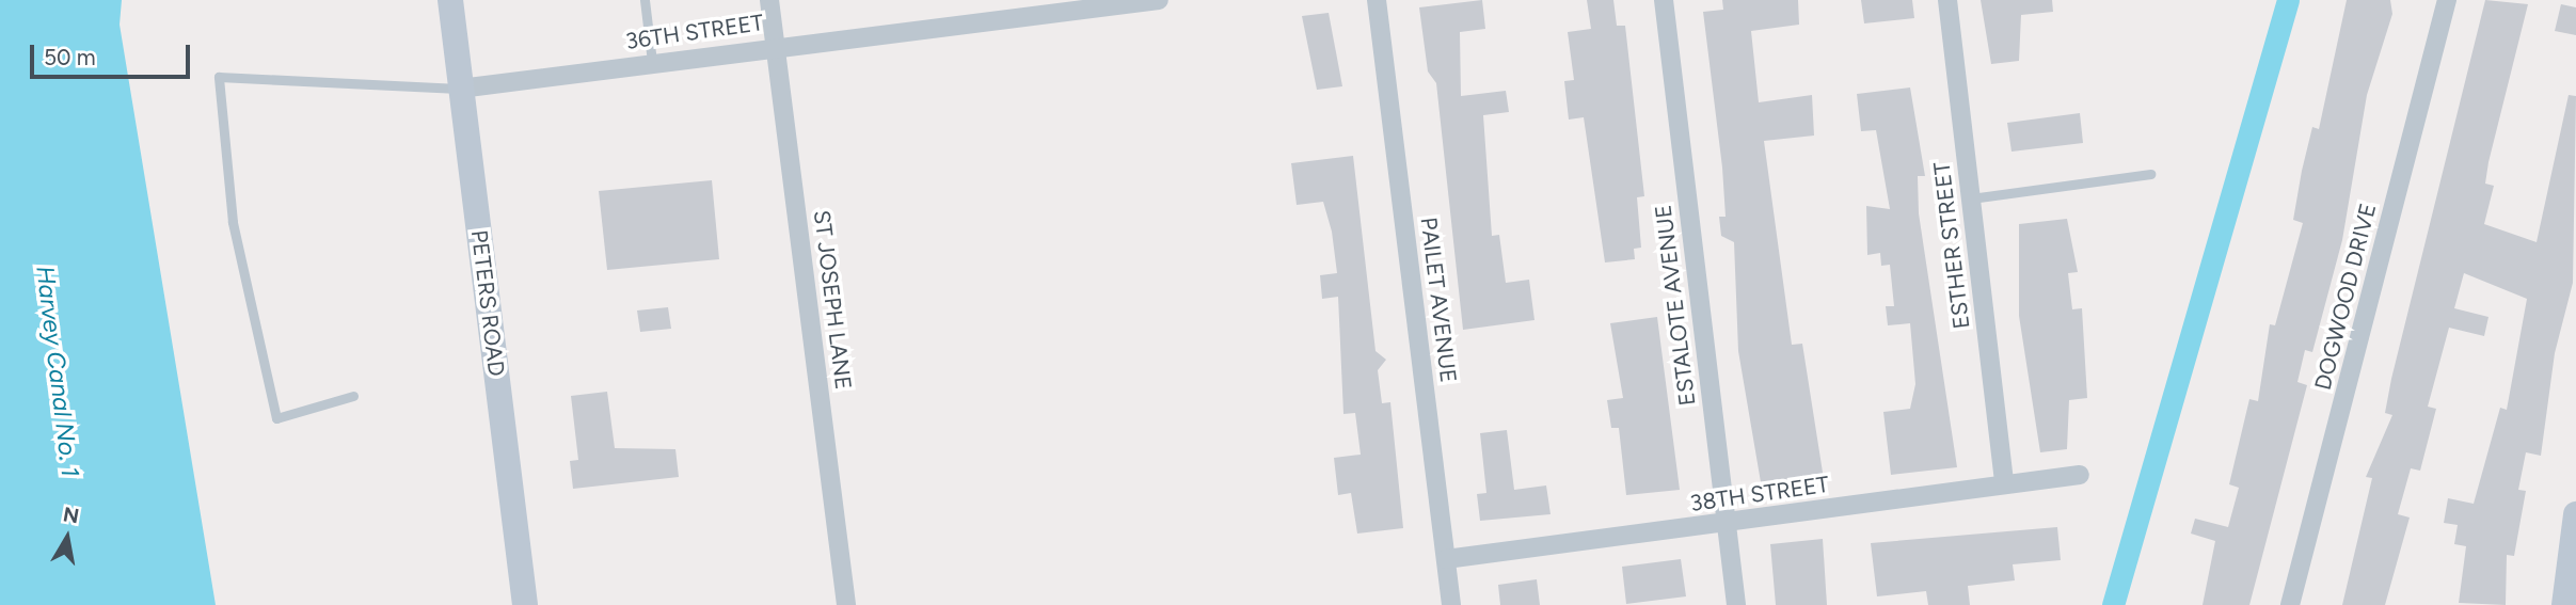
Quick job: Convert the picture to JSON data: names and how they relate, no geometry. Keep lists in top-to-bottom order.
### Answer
{
  "streets": {
    "main road": ["PETERS ROAD"],
    "street": [
      "36TH STREET",
      "ESTHER STREET",
      "DOGWOOD DRIVE",
      "ST JOSEPH LANE",
      "PAILET AVENUE",
      "ESTALOTE AVENUE",
      "38TH STREET"
    ]
  },
  "crossings": [
    ["36TH STREET", "ST JOSEPH LANE"],
    ["36TH STREET", "PETERS ROAD"],
    ["ESTHER STREET", "38TH STREET"],
    ["PAILET AVENUE", "38TH STREET"],
    ["ESTALOTE AVENUE", "38TH STREET"]
  ],
  "water": ["Harvey Canal No. 1"],
  "scale_bar": "50 m",
  "north": "top"
}
